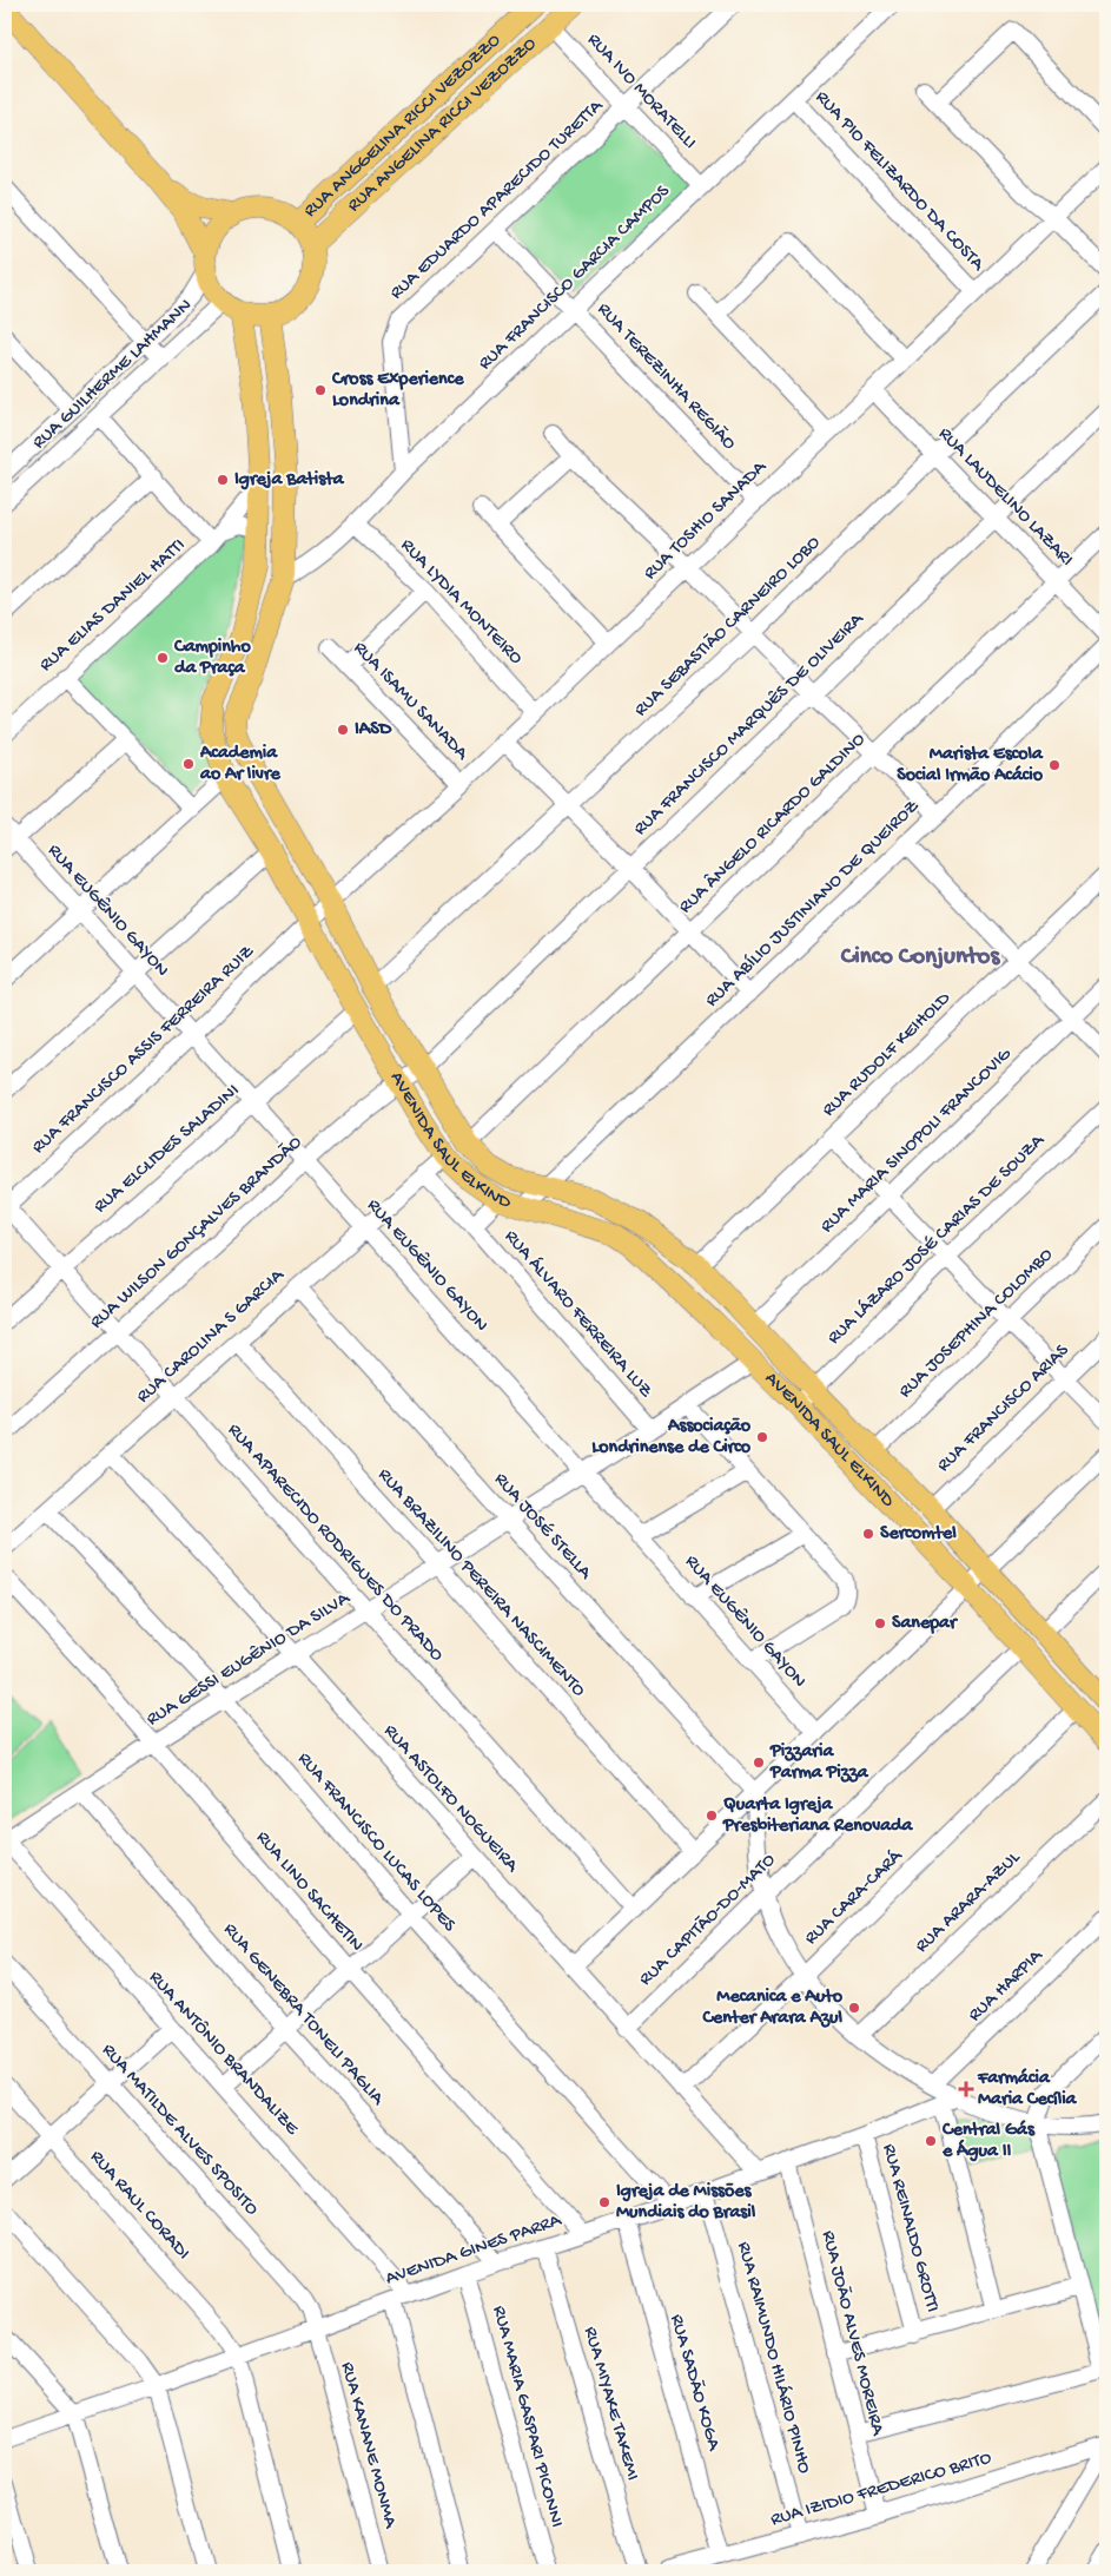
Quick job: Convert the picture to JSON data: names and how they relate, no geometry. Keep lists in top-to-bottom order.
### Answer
{
  "streets": {
    "main road": ["RUA ANGELINA RICCI VEZOZZO", "RUA ANGGELINA RICCI VEZOZZO", "AVENIDA SAUL ELKIND"],
    "street": [
      "RUA IVO MORATELLI",
      "RUA PIO FELIZARDO DA COSTA",
      "RUA EDUARDO APARECIDO TURETTA",
      "RUA FRANCISCO GARCIA CAMPOS",
      "RUA GUILHERME LAHMANN",
      "RUA TEREZINHA REGIÃO",
      "RUA LAUDELINO LAZARI",
      "RUA TOSHIO SANADA",
      "RUA LYDIA MONTEIRO",
      "RUA ELIAS DANIEL HATTI",
      "RUA SEBASTIÃO CARNEIRO LOBO",
      "RUA ISAMU SANADA",
      "RUA FRANCISCO MARQUÊS DE OLIVEIRA",
      "RUA ÂNGELO RICARDO GALDINO",
      "RUA ABÍLIO JUSTINIANO DE QUEIROZ",
      "RUA EUGÊNIO GAYON",
      "RUA FRANCISCO ASSIS FERREIRA RUIZ",
      "RUA RUDOLF KEIHOLD",
      "RUA MARIA SINOPOLI FRANCOVIG",
      "RUA ELCLIDES SALADINI",
      "RUA WILSON GONÇALVES BRANDÃO",
      "RUA LÁZARO JOSÉ CARIAS DE SOUZA",
      "RUA ÁLVARO FERREIRA LUZ",
      "RUA JOSEPHINA COLOMBO",
      "RUA CAROLINA S GARCIA",
      "RUA FRANCISCO ARIAS",
      "RUA JOSÉ STELLA",
      "RUA APARECIDO RODRIGUES DO PRADO",
      "RUA BRAZILINO PEREIRA NASCIMENTO",
      "RUA GESSI EUGÊNIO DA SILVA",
      "RUA ASTOLFO NOGUEIRA",
      "RUA FRANCISCO LUCAS LOPES",
      "RUA LINO SACHETIN",
      "RUA CARA-CARÁ",
      "RUA ARARA-AZUL",
      "RUA CAPITÃO-DO-MATO",
      "RUA HARPIA",
      "RUA GENEBRA TONELI PAGLIA",
      "RUA ANTÔNIO BRANDALIZE",
      "RUA MATILDE ALVES SPOSITO",
      "RUA RAUL CORADI",
      "RUA REINALDO GROTTI",
      "AVENIDA GINES PARRA",
      "RUA JOÃO ALVES MOREIRA",
      "RUA RAIMUNDO HILÁRIO PINHO",
      "RUA SADÃO KOGA",
      "RUA MIYAKE TAKEMI",
      "RUA MARIA GASPARI PICONNI",
      "RUA KANANE MONMA",
      "RUA IZIDIO FREDERICO BRITO"
    ]
  },
  "crossings": [
    ["RUA IVO MORATELLI", "RUA ANGELINA RICCI VEZOZZO"],
    ["RUA IVO MORATELLI", "RUA EDUARDO APARECIDO TURETTA"],
    ["RUA IVO MORATELLI", "RUA FRANCISCO GARCIA CAMPOS"],
    ["RUA ANGELINA RICCI VEZOZZO", "RUA ANGGELINA RICCI VEZOZZO"],
    ["RUA ANGELINA RICCI VEZOZZO", "RUA GUILHERME LAHMANN"],
    ["RUA ANGELINA RICCI VEZOZZO", "AVENIDA SAUL ELKIND"],
    ["RUA ANGGELINA RICCI VEZOZZO", "RUA GUILHERME LAHMANN"],
    ["RUA ANGGELINA RICCI VEZOZZO", "AVENIDA SAUL ELKIND"],
    ["RUA PIO FELIZARDO DA COSTA", "RUA FRANCISCO GARCIA CAMPOS"],
    ["RUA PIO FELIZARDO DA COSTA", "RUA TOSHIO SANADA"],
    ["RUA EDUARDO APARECIDO TURETTA", "RUA FRANCISCO GARCIA CAMPOS"],
    ["RUA EDUARDO APARECIDO TURETTA", "RUA TEREZINHA REGIÃO"],
    ["RUA FRANCISCO GARCIA CAMPOS", "RUA TEREZINHA REGIÃO"],
    ["RUA FRANCISCO GARCIA CAMPOS", "RUA LYDIA MONTEIRO"],
    ["RUA FRANCISCO GARCIA CAMPOS", "AVENIDA SAUL ELKIND"],
    ["RUA GUILHERME LAHMANN", "AVENIDA SAUL ELKIND"],
    ["RUA TEREZINHA REGIÃO", "RUA TOSHIO SANADA"],
    ["RUA LAUDELINO LAZARI", "RUA TOSHIO SANADA"],
    ["RUA LAUDELINO LAZARI", "RUA SEBASTIÃO CARNEIRO LOBO"],
    ["RUA LAUDELINO LAZARI", "RUA FRANCISCO MARQUÊS DE OLIVEIRA"],
    ["RUA LAUDELINO LAZARI", "RUA ÂNGELO RICARDO GALDINO"],
    ["RUA TOSHIO SANADA", "RUA LYDIA MONTEIRO"],
    ["RUA TOSHIO SANADA", "RUA ISAMU SANADA"],
    ["RUA TOSHIO SANADA", "RUA FRANCISCO ASSIS FERREIRA RUIZ"],
    ["RUA TOSHIO SANADA", "AVENIDA SAUL ELKIND"],
    ["RUA ELIAS DANIEL HATTI", "AVENIDA SAUL ELKIND"],
    ["RUA SEBASTIÃO CARNEIRO LOBO", "AVENIDA SAUL ELKIND"],
    ["RUA FRANCISCO MARQUÊS DE OLIVEIRA", "AVENIDA SAUL ELKIND"],
    ["RUA FRANCISCO MARQUÊS DE OLIVEIRA", "RUA WILSON GONÇALVES BRANDÃO"],
    ["RUA ÂNGELO RICARDO GALDINO", "AVENIDA SAUL ELKIND"],
    ["RUA ABÍLIO JUSTINIANO DE QUEIROZ", "AVENIDA SAUL ELKIND"],
    ["RUA EUGÊNIO GAYON", "RUA FRANCISCO ASSIS FERREIRA RUIZ"],
    ["RUA EUGÊNIO GAYON", "RUA ELCLIDES SALADINI"],
    ["RUA EUGÊNIO GAYON", "RUA WILSON GONÇALVES BRANDÃO"],
    ["RUA EUGÊNIO GAYON", "RUA CAROLINA S GARCIA"],
    ["RUA EUGÊNIO GAYON", "RUA GESSI EUGÊNIO DA SILVA"],
    ["RUA FRANCISCO ASSIS FERREIRA RUIZ", "AVENIDA SAUL ELKIND"],
    ["RUA FRANCISCO ASSIS FERREIRA RUIZ", "RUA APARECIDO RODRIGUES DO PRADO"],
    ["RUA RUDOLF KEIHOLD", "AVENIDA SAUL ELKIND"],
    ["AVENIDA SAUL ELKIND", "RUA MARIA SINOPOLI FRANCOVIG"],
    ["AVENIDA SAUL ELKIND", "RUA ELCLIDES SALADINI"],
    ["AVENIDA SAUL ELKIND", "RUA WILSON GONÇALVES BRANDÃO"],
    ["AVENIDA SAUL ELKIND", "RUA LÁZARO JOSÉ CARIAS DE SOUZA"],
    ["AVENIDA SAUL ELKIND", "RUA JOSEPHINA COLOMBO"],
    ["AVENIDA SAUL ELKIND", "RUA CAROLINA S GARCIA"],
    ["AVENIDA SAUL ELKIND", "RUA FRANCISCO ARIAS"],
    ["AVENIDA SAUL ELKIND", "RUA GESSI EUGÊNIO DA SILVA"],
    ["AVENIDA SAUL ELKIND", "RUA CARA-CARÁ"],
    ["AVENIDA SAUL ELKIND", "RUA CAPITÃO-DO-MATO"],
    ["RUA ELCLIDES SALADINI", "RUA APARECIDO RODRIGUES DO PRADO"],
    ["RUA WILSON GONÇALVES BRANDÃO", "RUA APARECIDO RODRIGUES DO PRADO"],
    ["RUA ÁLVARO FERREIRA LUZ", "RUA CAROLINA S GARCIA"],
    ["RUA ÁLVARO FERREIRA LUZ", "RUA GESSI EUGÊNIO DA SILVA"],
    ["RUA CAROLINA S GARCIA", "RUA JOSÉ STELLA"],
    ["RUA CAROLINA S GARCIA", "RUA APARECIDO RODRIGUES DO PRADO"],
    ["RUA CAROLINA S GARCIA", "RUA BRAZILINO PEREIRA NASCIMENTO"],
    ["RUA CAROLINA S GARCIA", "RUA ASTOLFO NOGUEIRA"],
    ["RUA CAROLINA S GARCIA", "RUA FRANCISCO LUCAS LOPES"],
    ["RUA JOSÉ STELLA", "RUA GESSI EUGÊNIO DA SILVA"],
    ["RUA APARECIDO RODRIGUES DO PRADO", "RUA GESSI EUGÊNIO DA SILVA"],
    ["RUA BRAZILINO PEREIRA NASCIMENTO", "RUA GESSI EUGÊNIO DA SILVA"],
    ["RUA GESSI EUGÊNIO DA SILVA", "RUA ASTOLFO NOGUEIRA"],
    ["RUA GESSI EUGÊNIO DA SILVA", "RUA FRANCISCO LUCAS LOPES"],
    ["RUA GESSI EUGÊNIO DA SILVA", "RUA LINO SACHETIN"],
    ["RUA GESSI EUGÊNIO DA SILVA", "RUA GENEBRA TONELI PAGLIA"],
    ["RUA GESSI EUGÊNIO DA SILVA", "RUA ANTÔNIO BRANDALIZE"],
    ["RUA ASTOLFO NOGUEIRA", "RUA CARA-CARÁ"],
    ["RUA ASTOLFO NOGUEIRA", "RUA CAPITÃO-DO-MATO"],
    ["RUA ASTOLFO NOGUEIRA", "AVENIDA GINES PARRA"],
    ["RUA FRANCISCO LUCAS LOPES", "AVENIDA GINES PARRA"],
    ["RUA LINO SACHETIN", "AVENIDA GINES PARRA"],
    ["RUA GENEBRA TONELI PAGLIA", "AVENIDA GINES PARRA"],
    ["RUA ANTÔNIO BRANDALIZE", "AVENIDA GINES PARRA"],
    ["RUA MATILDE ALVES SPOSITO", "AVENIDA GINES PARRA"],
    ["RUA MATILDE ALVES SPOSITO", "RUA KANANE MONMA"],
    ["RUA RAUL CORADI", "AVENIDA GINES PARRA"],
    ["RUA REINALDO GROTTI", "AVENIDA GINES PARRA"],
    ["AVENIDA GINES PARRA", "RUA JOÃO ALVES MOREIRA"],
    ["AVENIDA GINES PARRA", "RUA RAIMUNDO HILÁRIO PINHO"],
    ["AVENIDA GINES PARRA", "RUA SADÃO KOGA"],
    ["AVENIDA GINES PARRA", "RUA MIYAKE TAKEMI"],
    ["AVENIDA GINES PARRA", "RUA MARIA GASPARI PICONNI"],
    ["AVENIDA GINES PARRA", "RUA KANANE MONMA"],
    ["RUA JOÃO ALVES MOREIRA", "RUA IZIDIO FREDERICO BRITO"],
    ["RUA RAIMUNDO HILÁRIO PINHO", "RUA IZIDIO FREDERICO BRITO"],
    ["RUA SADÃO KOGA", "RUA IZIDIO FREDERICO BRITO"]
  ],
  "districts": ["Cinco Conjuntos"],
  "places": {
    "other": [
      "Cross Experience Londrina",
      "Igreja Batista",
      "Campinho da Praça",
      "IASD",
      "Academia ao Ar livre",
      "Marista Escola Social Irmão Acácio",
      "Associação Londrinense de Circo",
      "Sercomtel",
      "Sanepar",
      "Pizzaria Parma Pizza",
      "Quarta Igreja Presbiteriana Renovada",
      "Mecanica e Auto Center Arara Azul",
      "Central Gás e Água II",
      "Igreja de Missões Mundiais do Brasil"
    ],
    "health": ["Farmácia Maria Cecília"]
  }
}
